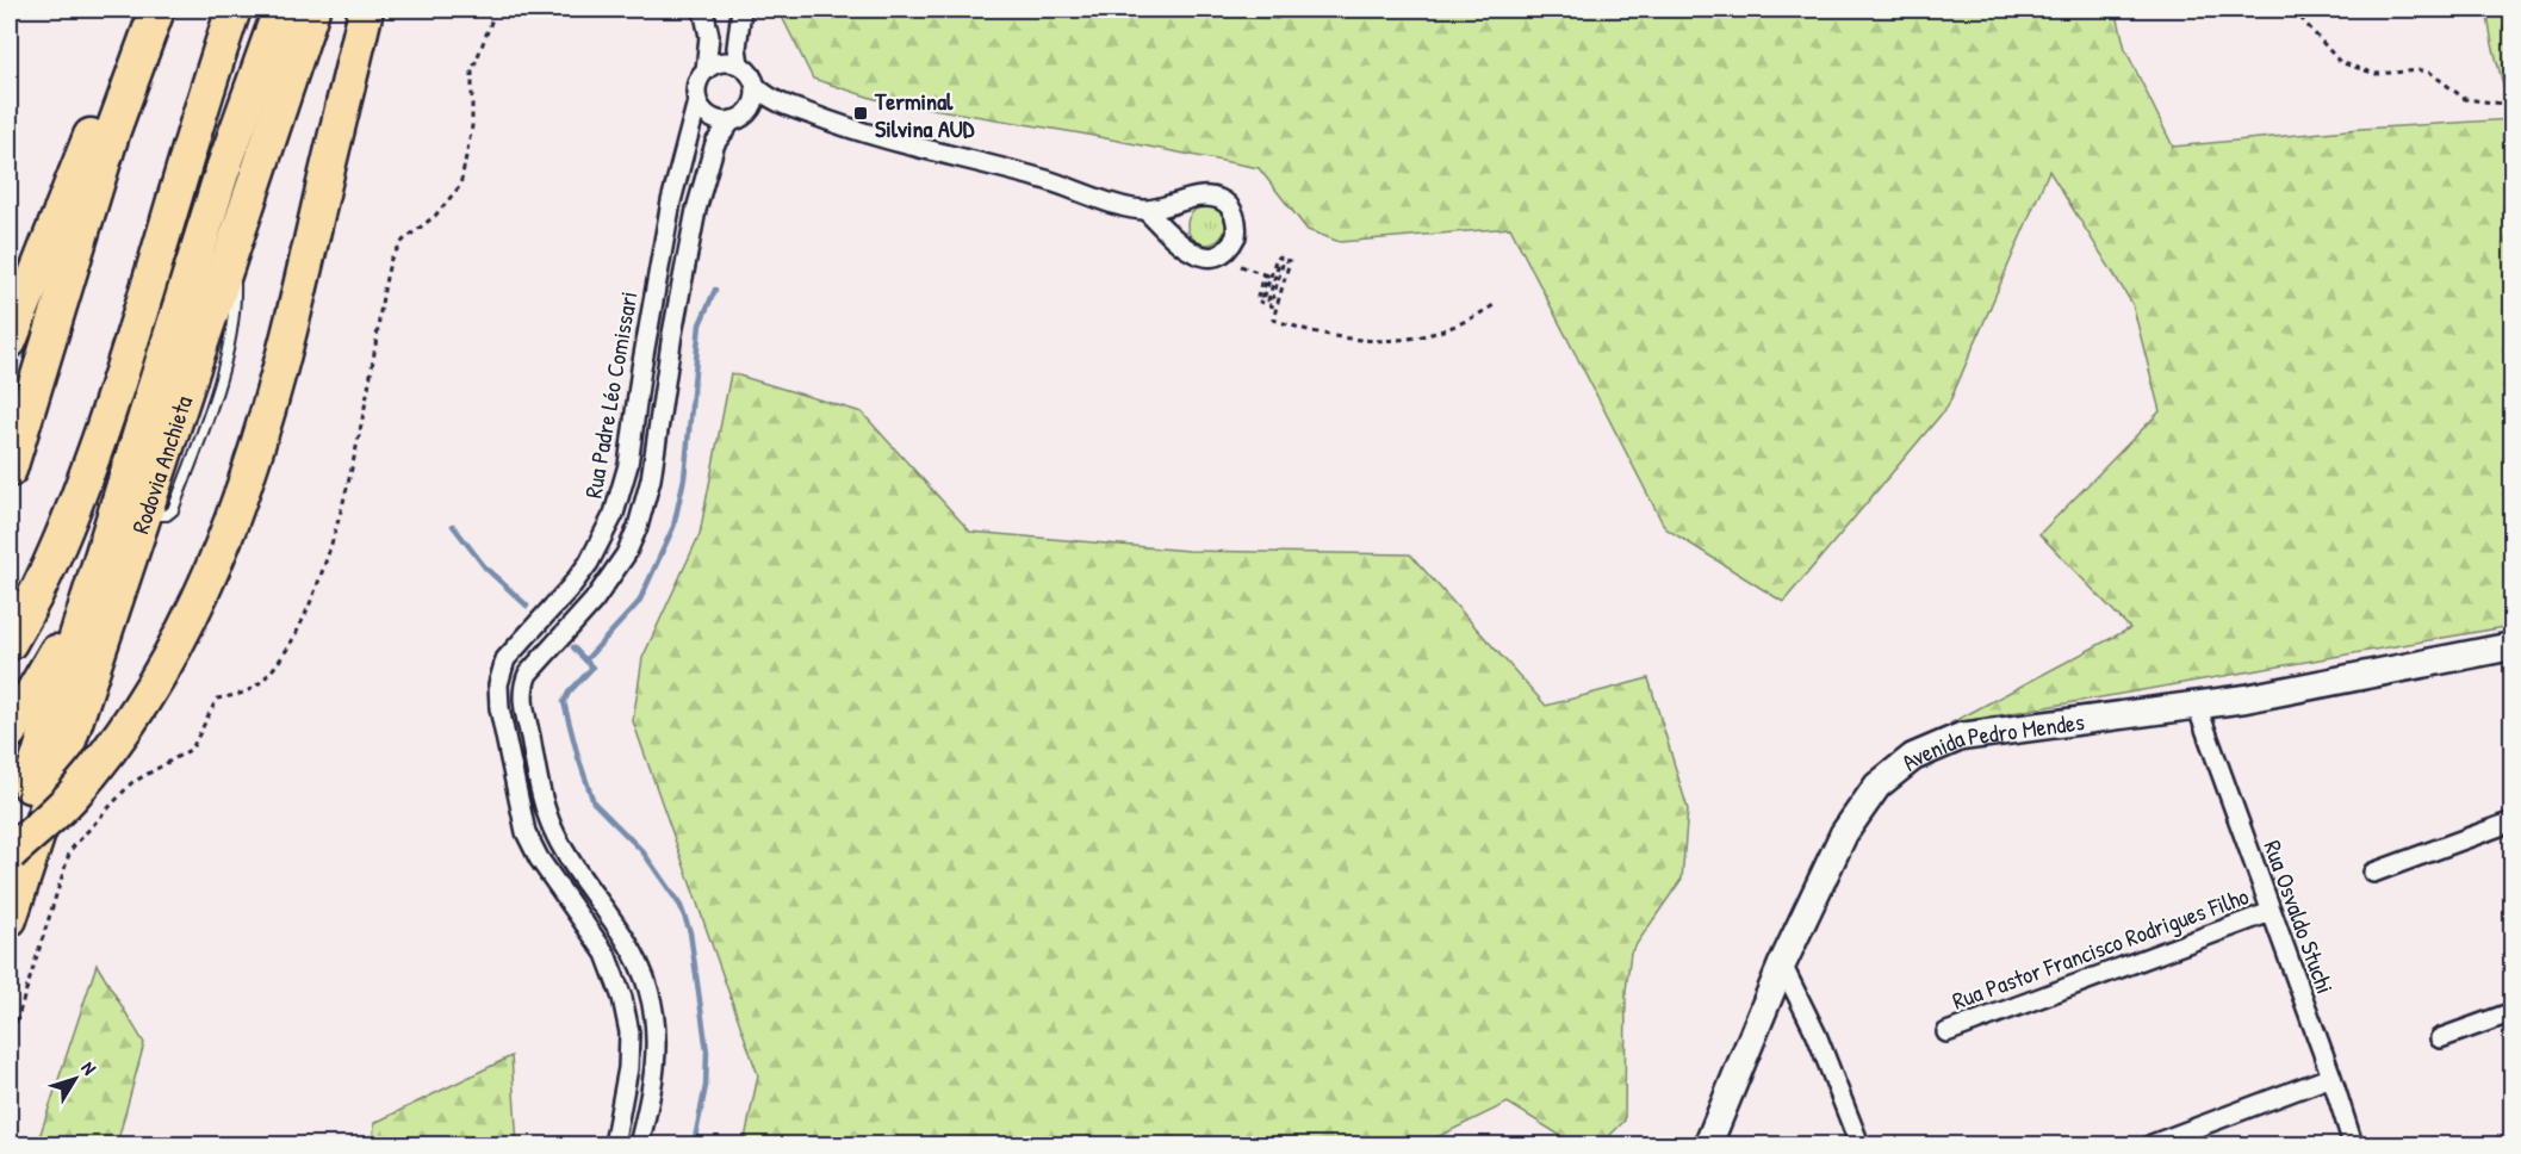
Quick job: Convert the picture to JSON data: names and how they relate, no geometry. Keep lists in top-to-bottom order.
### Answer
{
  "streets": {
    "highway": ["Rodovia Anchieta"],
    "street": [
      "Rua Padre Léo Comissari",
      "Avenida Pedro Mendes",
      "Rua Osvaldo Stuchi",
      "Rua Pastor Francisco Rodrigues Filho"
    ]
  },
  "crossings": [
    ["Avenida Pedro Mendes", "Rua Osvaldo Stuchi"],
    ["Rua Osvaldo Stuchi", "Rua Pastor Francisco Rodrigues Filho"]
  ],
  "places": {
    "transit": ["Terminal Silvina AUD"]
  },
  "north": "top right"
}
